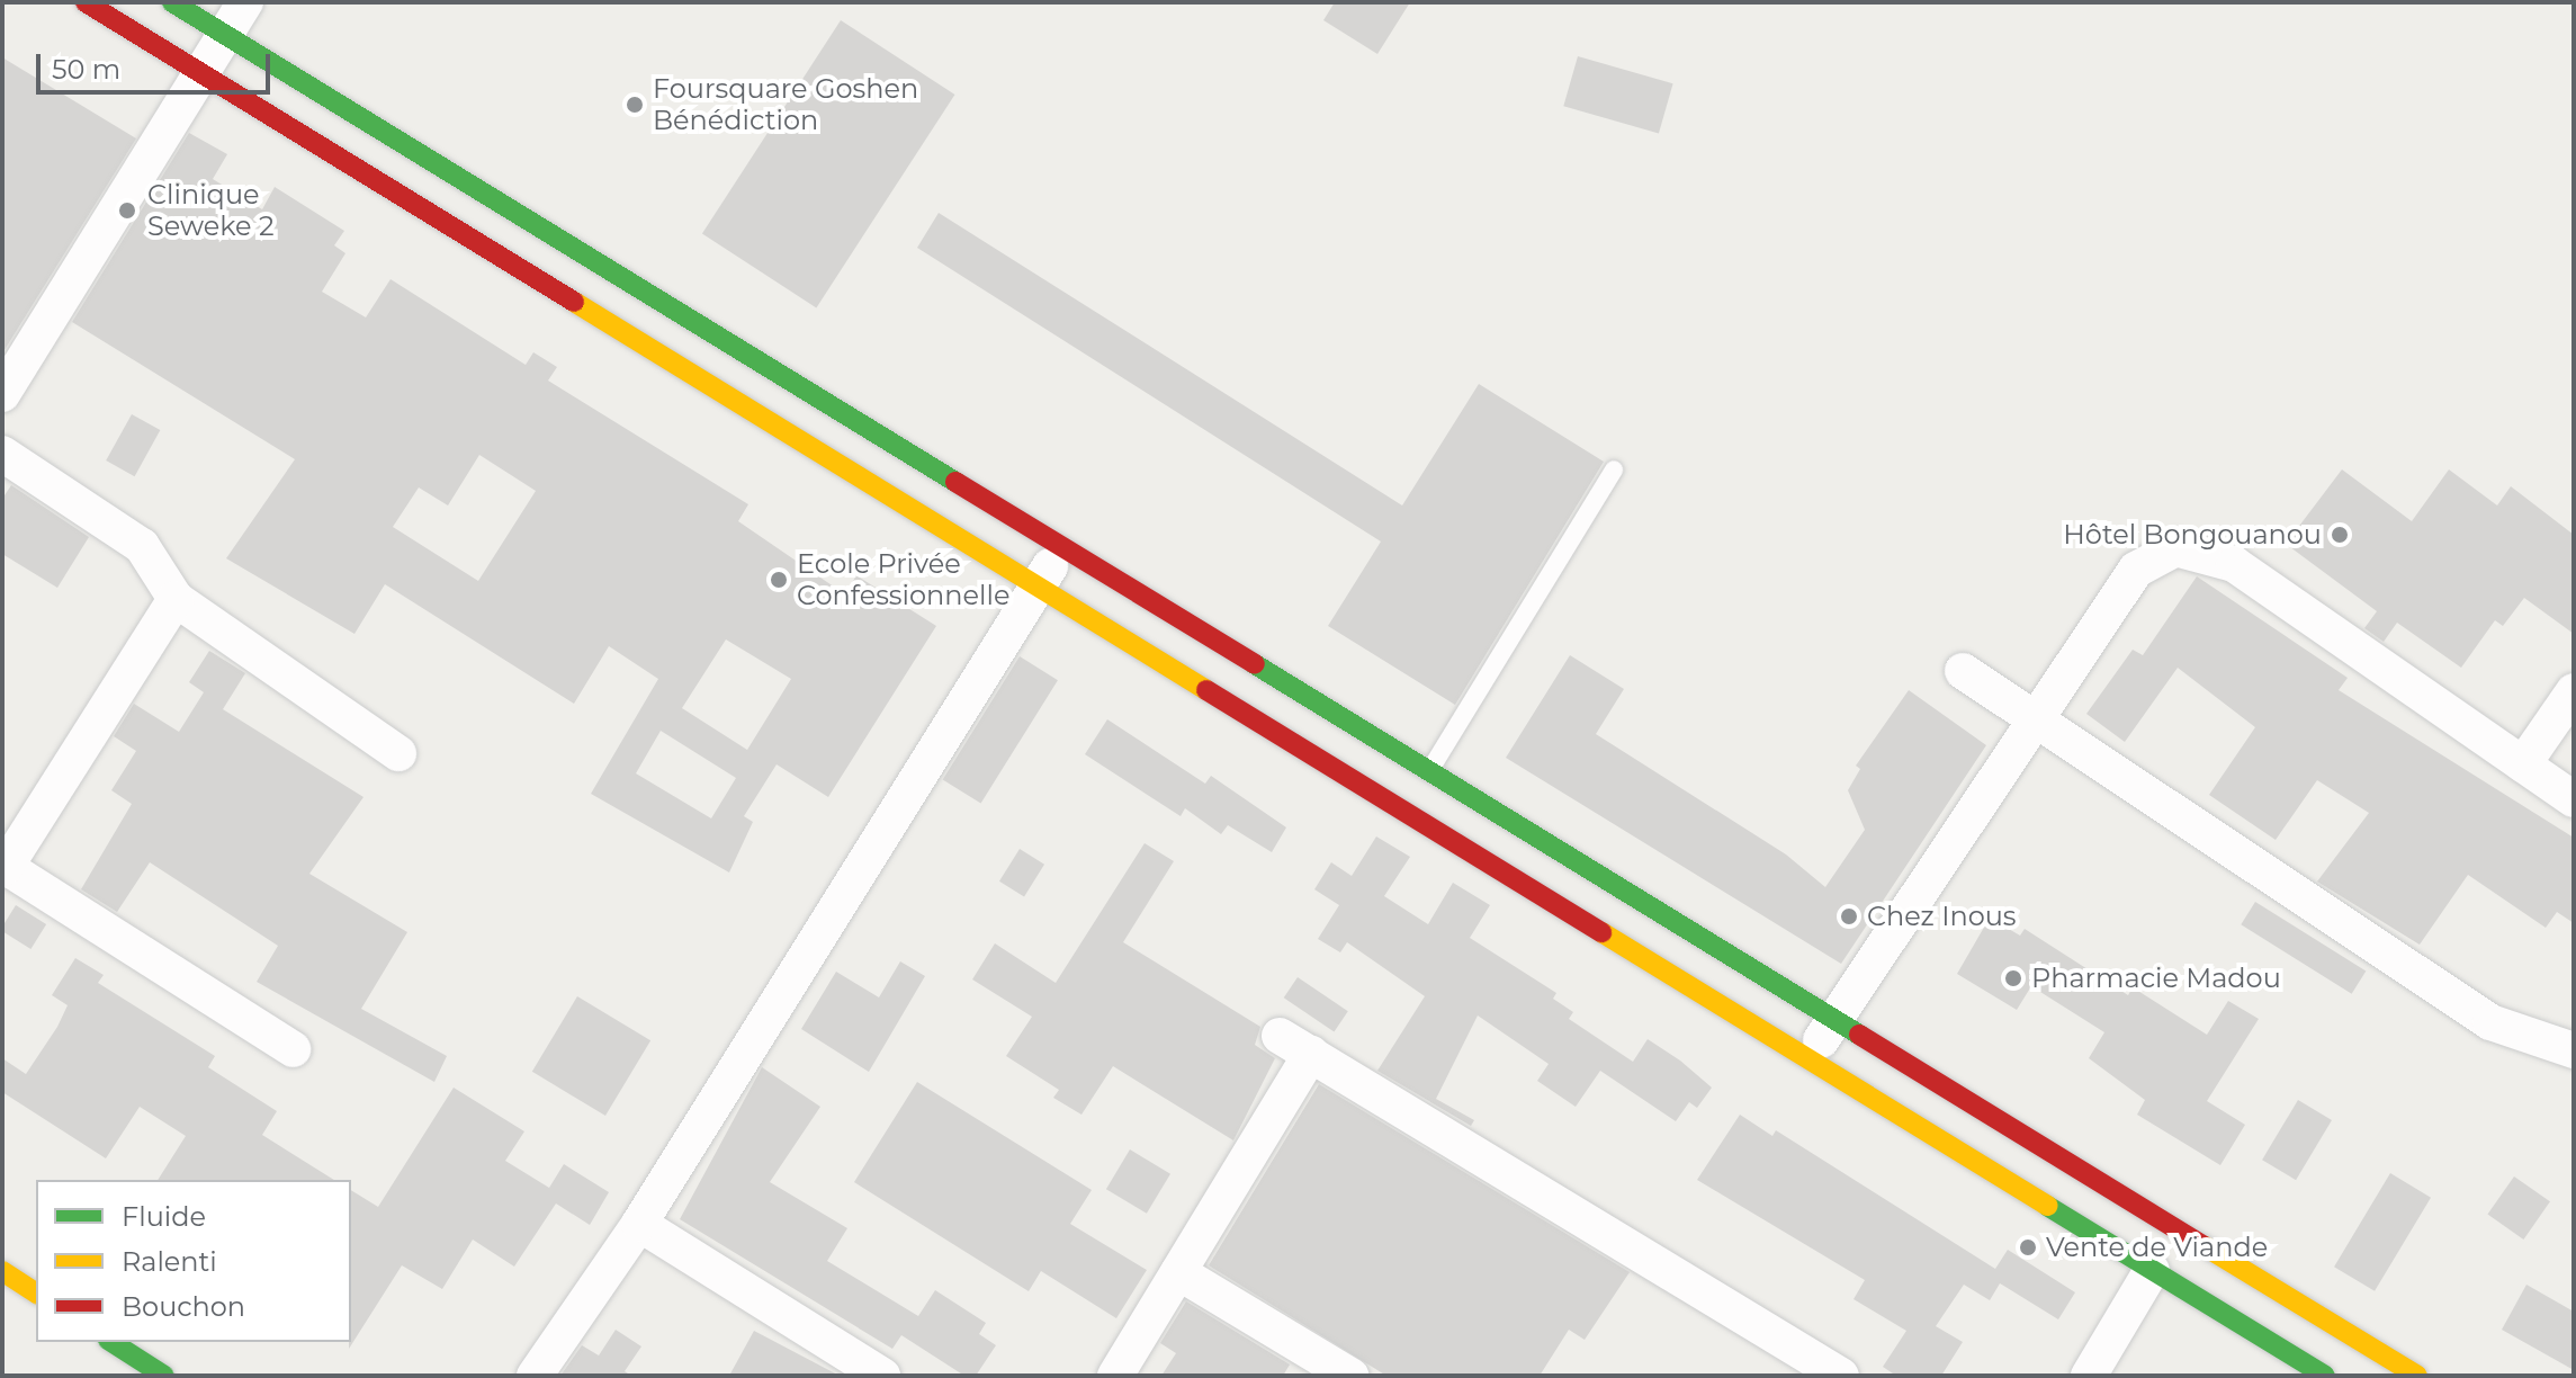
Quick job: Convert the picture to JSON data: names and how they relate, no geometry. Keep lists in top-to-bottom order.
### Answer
{
  "places": [
    "Foursquare Goshen Bénédiction",
    "Clinique Seweke 2",
    "Hôtel Bongouanou",
    "Ecole Privée Confessionnelle",
    "Chez Inous",
    "Pharmacie Madou",
    "Vente de Viande"
  ],
  "legend": ["Fluide", "Ralenti", "Bouchon"],
  "scale_bar": "50 m"
}
